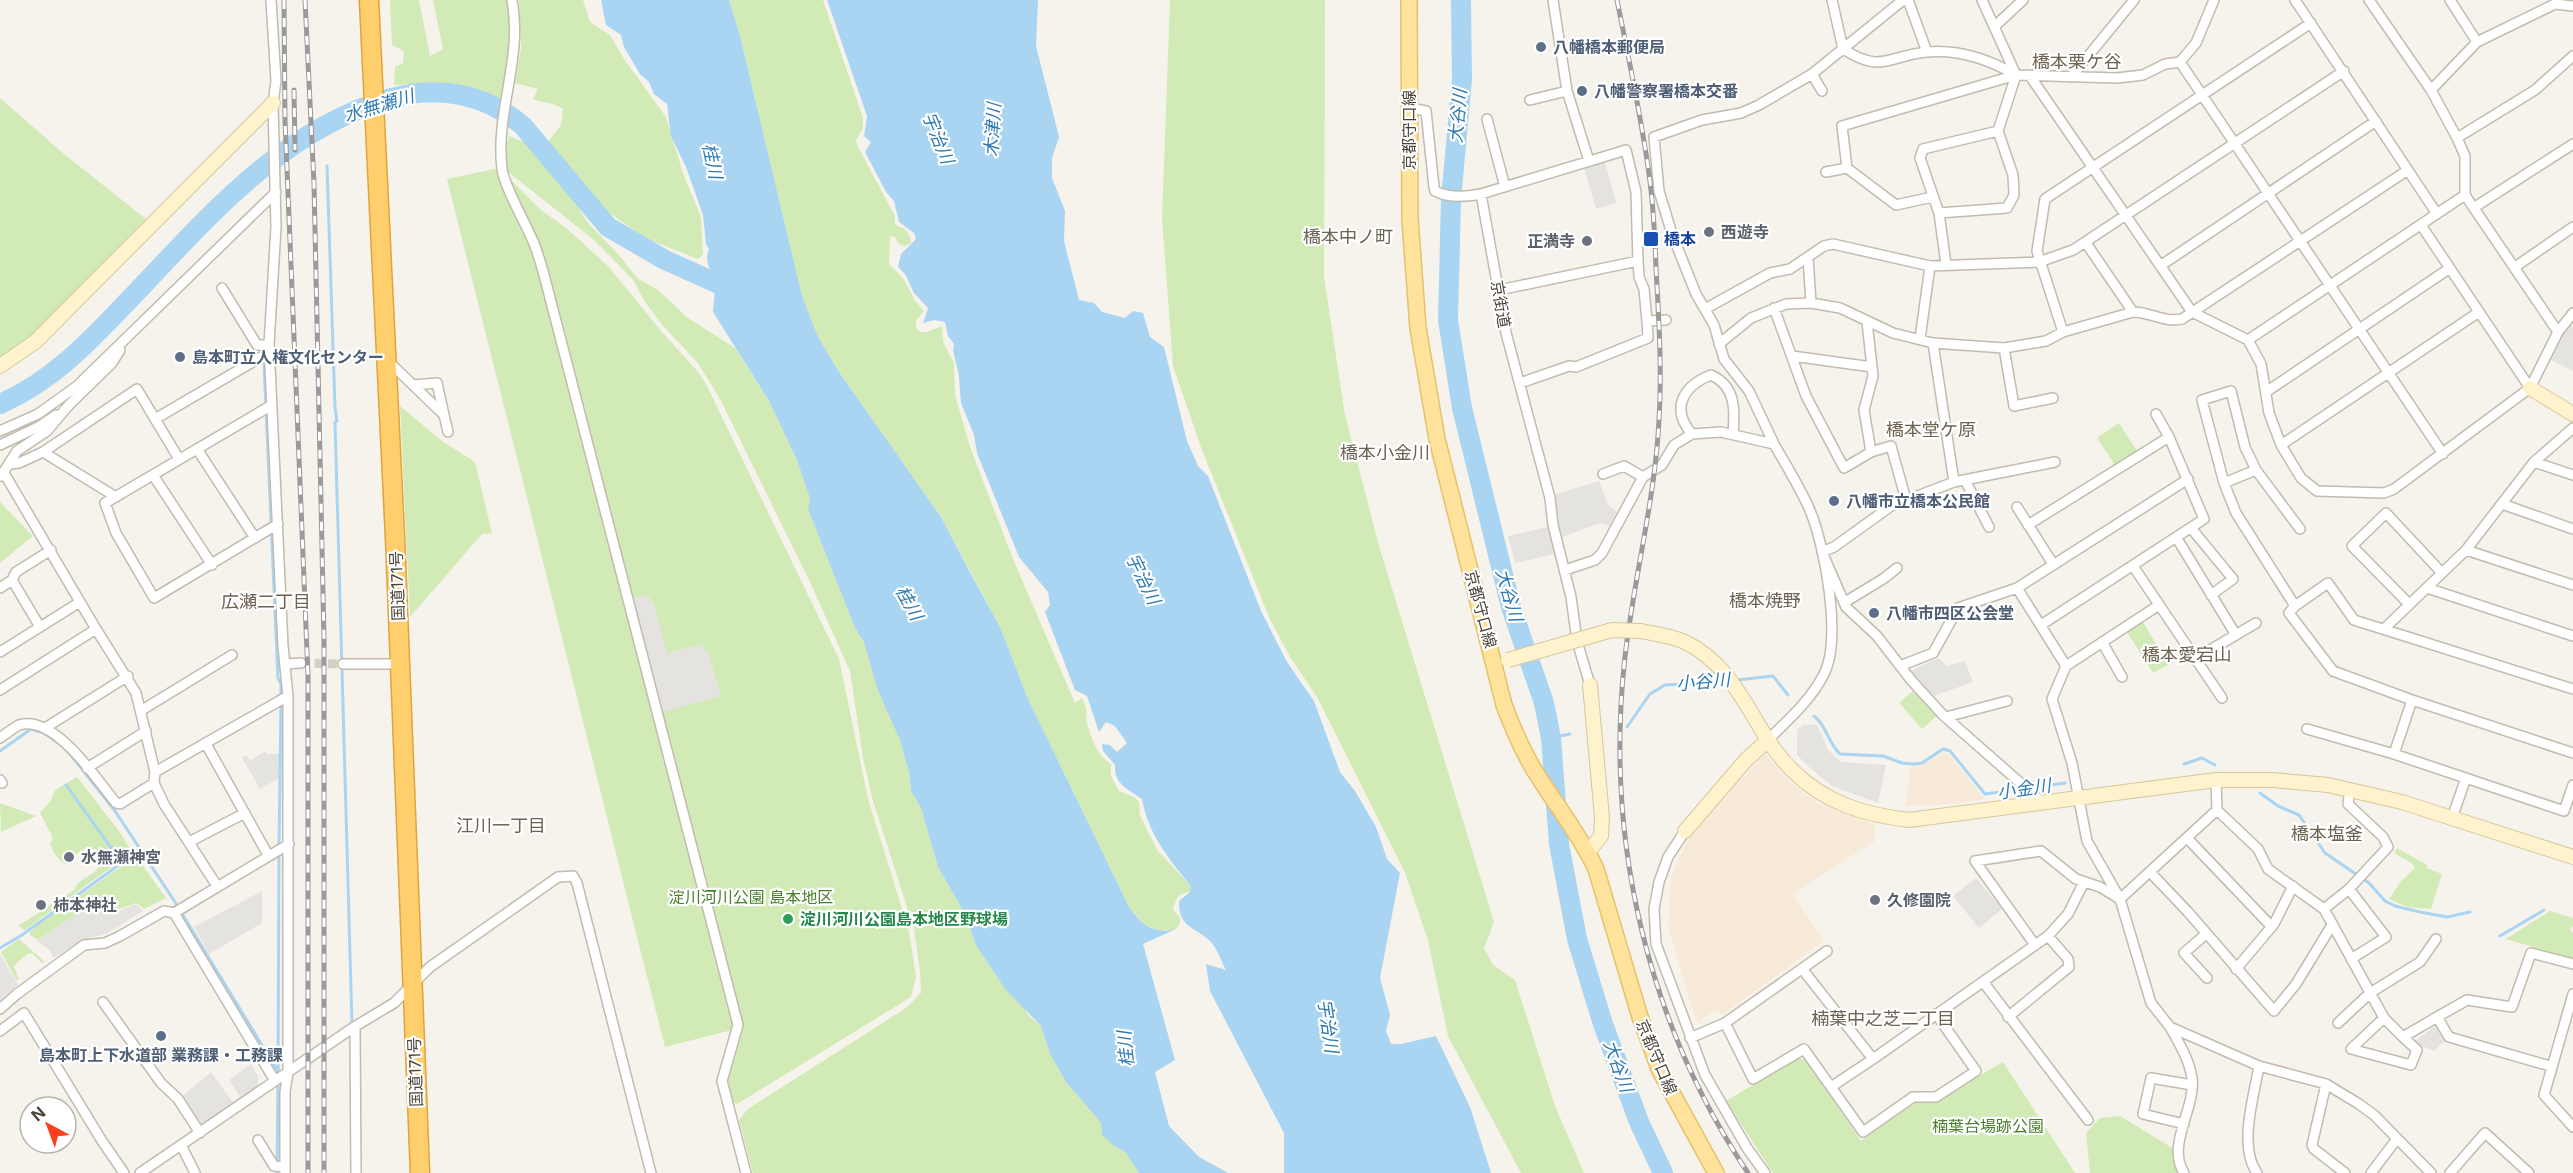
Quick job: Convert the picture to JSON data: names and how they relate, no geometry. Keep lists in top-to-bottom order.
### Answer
{
  "streets": {
    "highway": ["国道171号"],
    "main road": ["京都守口線"],
    "street": ["京街道"]
  },
  "districts": [
    "橋本栗ケ谷",
    "橋本中ノ町",
    "橋本堂ケ原",
    "橋本小金川",
    "橋本焼野",
    "広瀬二丁目",
    "橋本愛宕山",
    "江川一丁目",
    "橋本塩釜",
    "楠葉中之芝二丁目"
  ],
  "water": [
    "水無瀬川",
    "大谷川",
    "木津川",
    "宇治川",
    "桂川",
    "小谷川",
    "小金川"
  ],
  "parks": ["淀川河川公園 島本地区", "楠葉台場跡公園"],
  "places": {
    "other": [
      "八幡橋本郵便局",
      "八幡警察署橋本交番",
      "西遊寺",
      "正満寺",
      "島本町立人権文化センター",
      "八幡市立橋本公民館",
      "八幡市四区公会堂",
      "水無瀬神宮",
      "久修園院",
      "柿本神社",
      "淀川河川公園島本地区野球場",
      "島本町上下水道部 業務課・工務課"
    ],
    "transit": ["橋本"]
  },
  "north": "top left"
}
